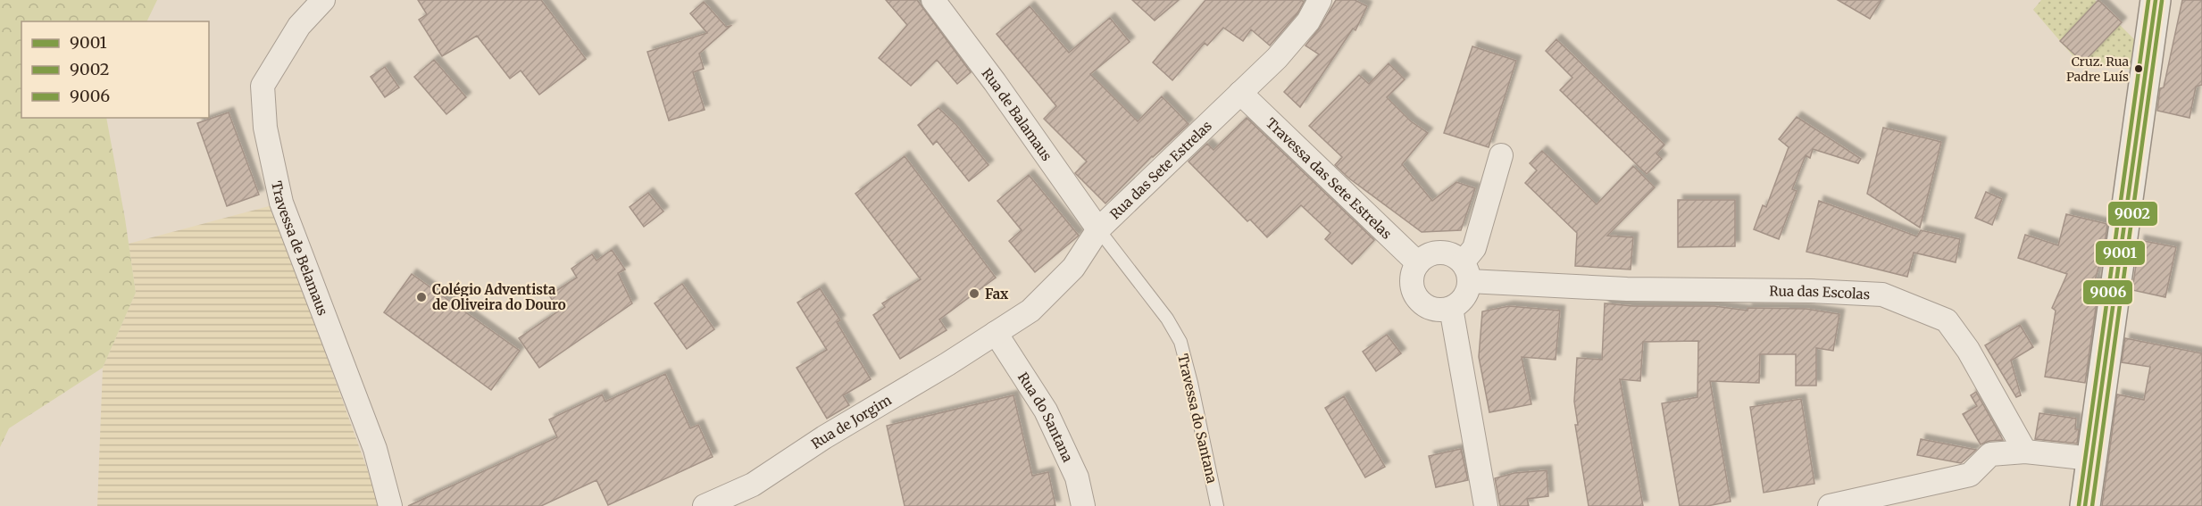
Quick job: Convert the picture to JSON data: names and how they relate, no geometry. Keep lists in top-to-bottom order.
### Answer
{
  "streets": {
    "street": [
      "Rua de Balamaus",
      "Rua das Sete Estrelas",
      "Travessa das Sete Estrelas",
      "Travessa de Belamaus",
      "Rua das Escolas",
      "Rua do Santana",
      "Rua de Jorgim"
    ],
    "lane": ["Travessa do Santana"]
  },
  "crossings": [
    ["Rua de Balamaus", "Rua das Sete Estrelas"],
    ["Rua de Balamaus", "Travessa do Santana"],
    ["Rua das Sete Estrelas", "Travessa das Sete Estrelas"],
    ["Rua das Sete Estrelas", "Rua do Santana"],
    ["Rua das Sete Estrelas", "Travessa do Santana"],
    ["Rua das Sete Estrelas", "Rua de Jorgim"],
    ["Travessa das Sete Estrelas", "Rua das Escolas"],
    ["Rua do Santana", "Rua de Jorgim"]
  ],
  "places": ["Cruz. Rua Padre Luís", "Fax", "Colégio Adventista de Oliveira do Douro"],
  "lines": ["transit line 9001", "transit line 9006", "transit line 9002"],
  "legend": ["9001", "9002", "9006"]
}
